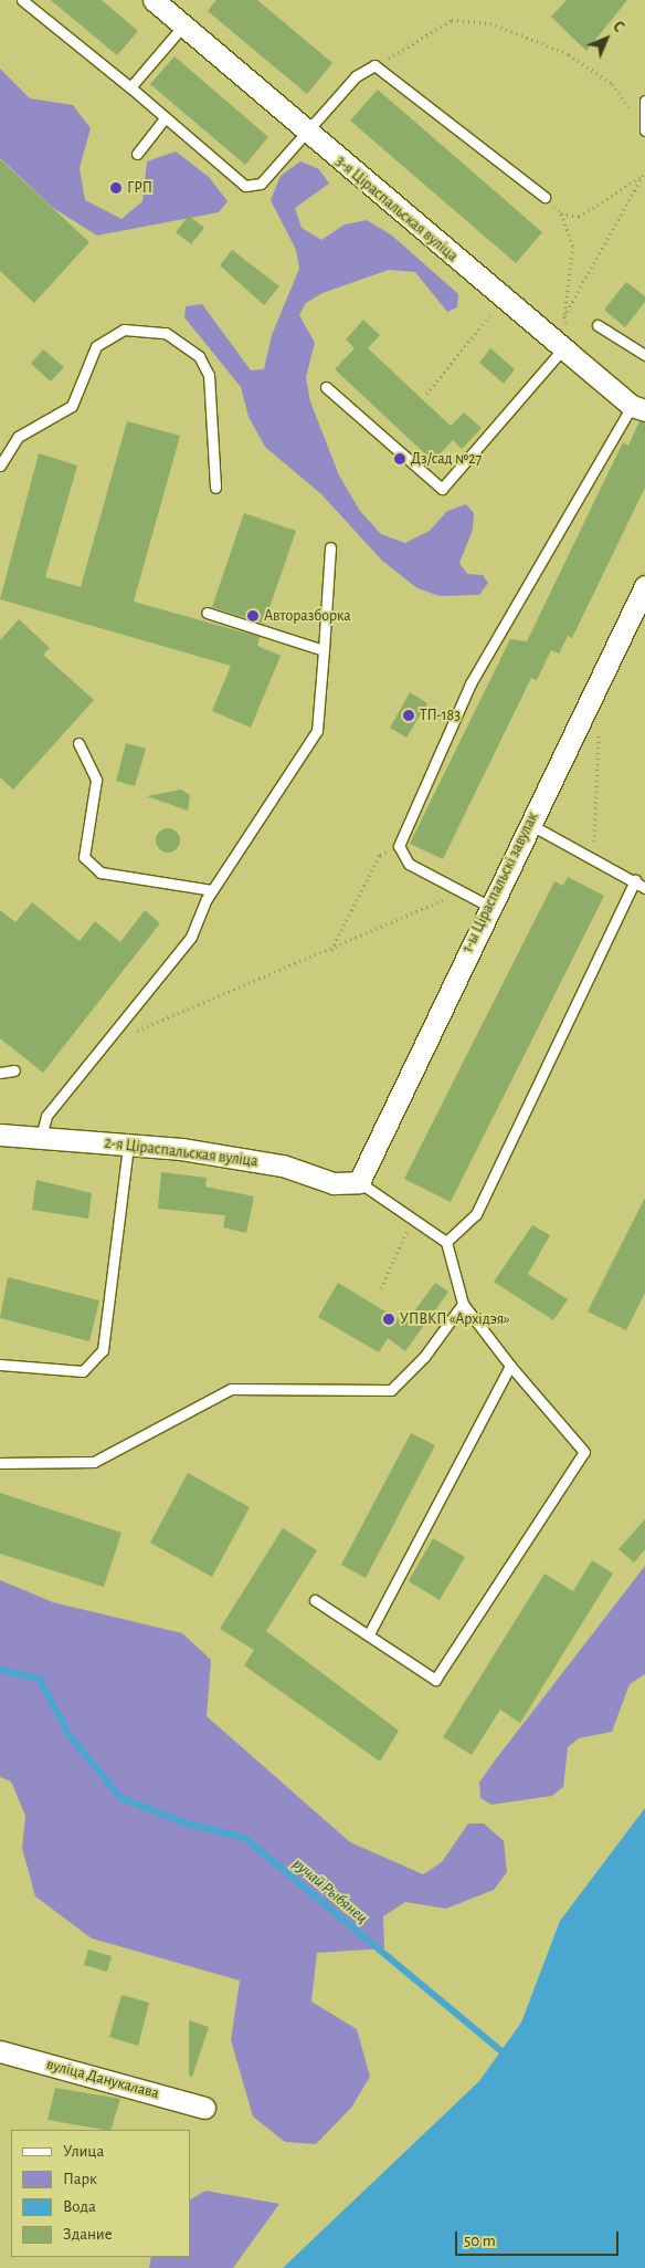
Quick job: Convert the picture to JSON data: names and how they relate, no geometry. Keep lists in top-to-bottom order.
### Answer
{
  "streets": {
    "street": [
      "3-я Ціраспальская вуліца",
      "1-ы Ціраспальскі завулак",
      "2-я Ціраспальская вуліца",
      "вуліца Данукалава"
    ]
  },
  "crossings": [
    ["1-ы Ціраспальскі завулак", "2-я Ціраспальская вуліца"]
  ],
  "water": ["ручай Рыбянец"],
  "places": [
    "ГРП",
    "Дз/сад №27",
    "Авторазборка",
    "ТП-183",
    "УПВКП «Архідэя»"
  ],
  "legend": [
    "Улица",
    "Парк",
    "Вода",
    "Здание"
  ],
  "scale_bar": "50 m",
  "north": "top right"
}
